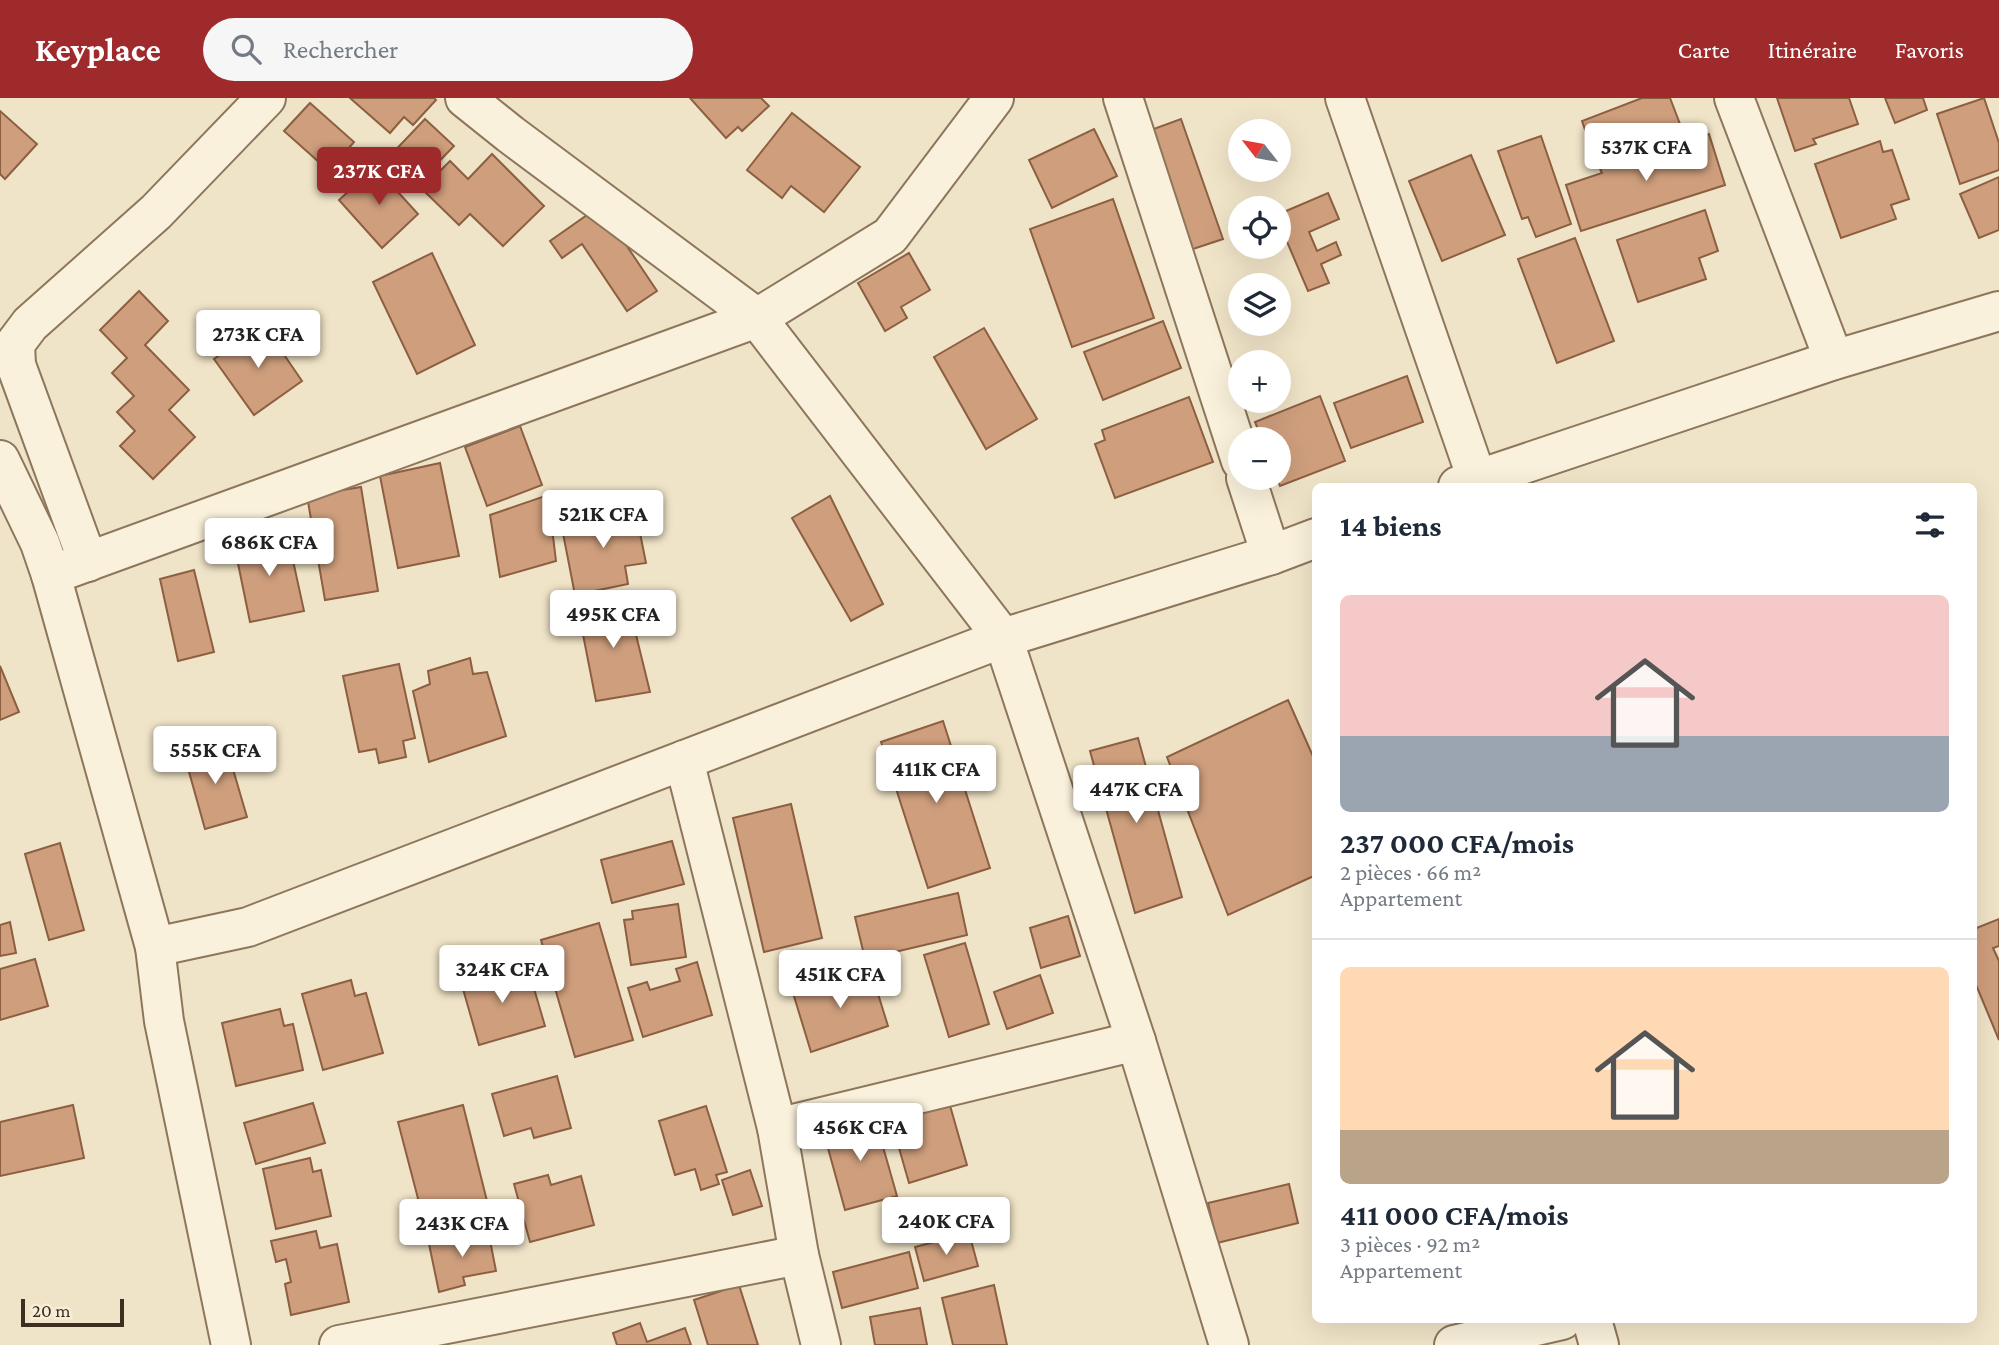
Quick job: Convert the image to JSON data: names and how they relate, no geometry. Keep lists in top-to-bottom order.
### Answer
{
  "scale_bar": "20 m",
  "north": "top left",
  "page": {
    "header": "Keyplace",
    "search": "Rechercher",
    "nav": ["Carte", "Itinéraire", "Favoris"],
    "map_buttons": ["+", "−"],
    "price": [
      "537K CFA",
      "237K CFA",
      "273K CFA",
      "521K CFA",
      "686K CFA",
      "495K CFA",
      "555K CFA",
      "411K CFA",
      "447K CFA",
      "324K CFA",
      "451K CFA",
      "456K CFA",
      "240K CFA",
      "243K CFA"
    ],
    "heading": "14 biens",
    "list": [
      {
        "name": "237 000 CFA/mois",
        "note": "2 pièces · 66 m² · Appartement"
      },
      {
        "name": "411 000 CFA/mois",
        "note": "3 pièces · 92 m² · Appartement"
      }
    ],
    "scale": "20 m"
  }
}
